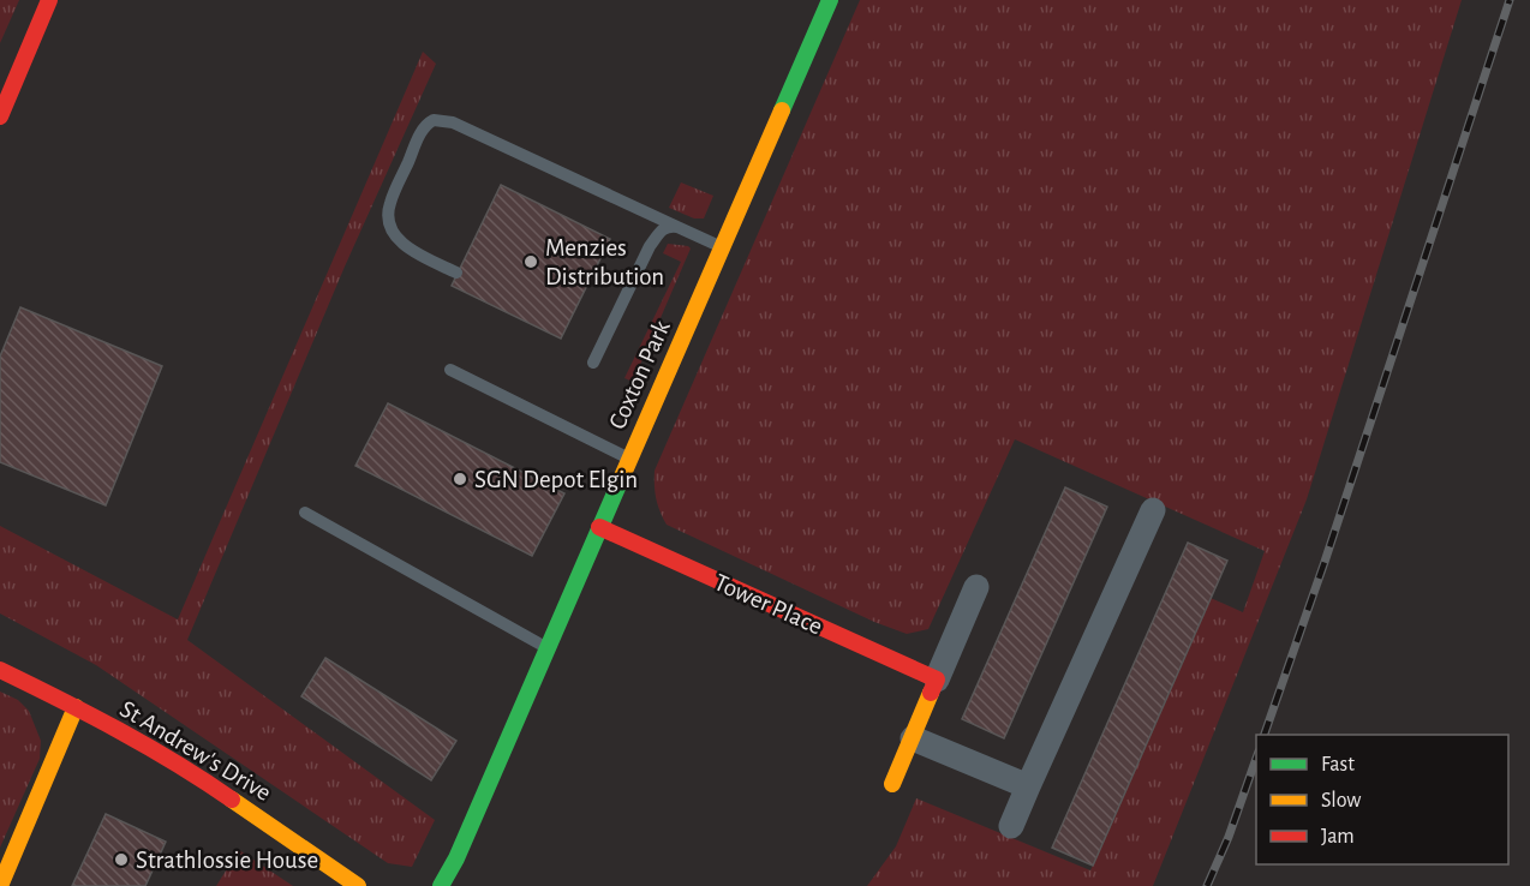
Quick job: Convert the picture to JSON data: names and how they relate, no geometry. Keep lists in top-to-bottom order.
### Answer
{
  "streets": {
    "street": ["Coxton Park", "Tower Place", "St Andrew's Drive"]
  },
  "crossings": [
    ["Coxton Park", "Tower Place"]
  ],
  "places": ["Menzies Distribution", "SGN Depot Elgin", "Strathlossie House"],
  "legend": ["Fast", "Slow", "Jam"]
}
